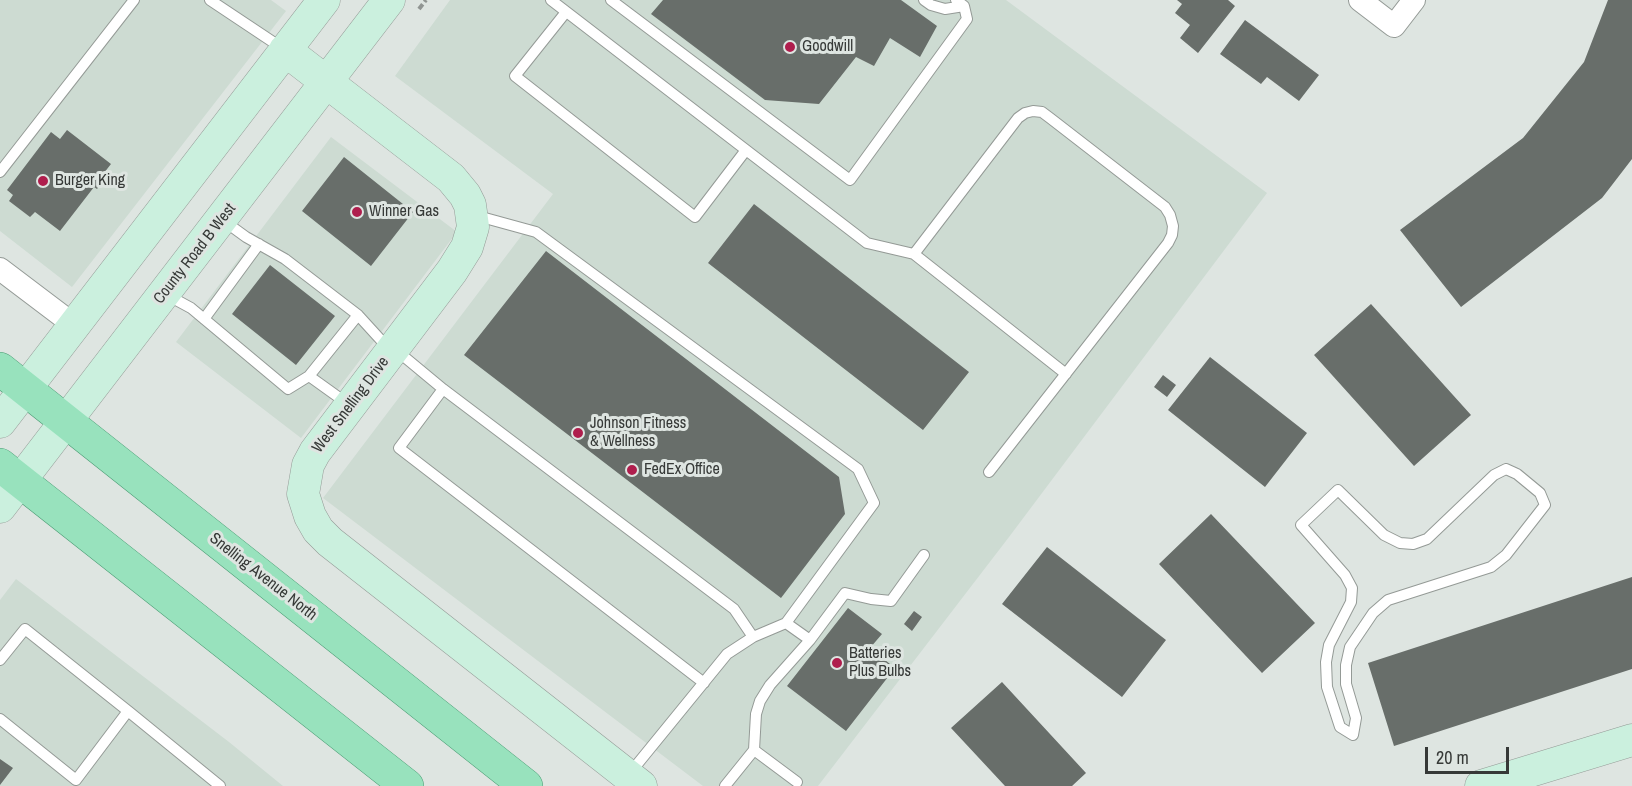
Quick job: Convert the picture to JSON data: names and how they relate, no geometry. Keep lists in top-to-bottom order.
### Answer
{
  "streets": {
    "main road": ["Snelling Avenue North"],
    "street": ["County Road B West", "West Snelling Drive"]
  },
  "crossings": [
    ["County Road B West", "Snelling Avenue North"]
  ],
  "places": [
    "Goodwill",
    "Burger King",
    "Winner Gas",
    "Johnson Fitness & Wellness",
    "FedEx Office",
    "Batteries Plus Bulbs"
  ],
  "scale_bar": "20 m"
}
